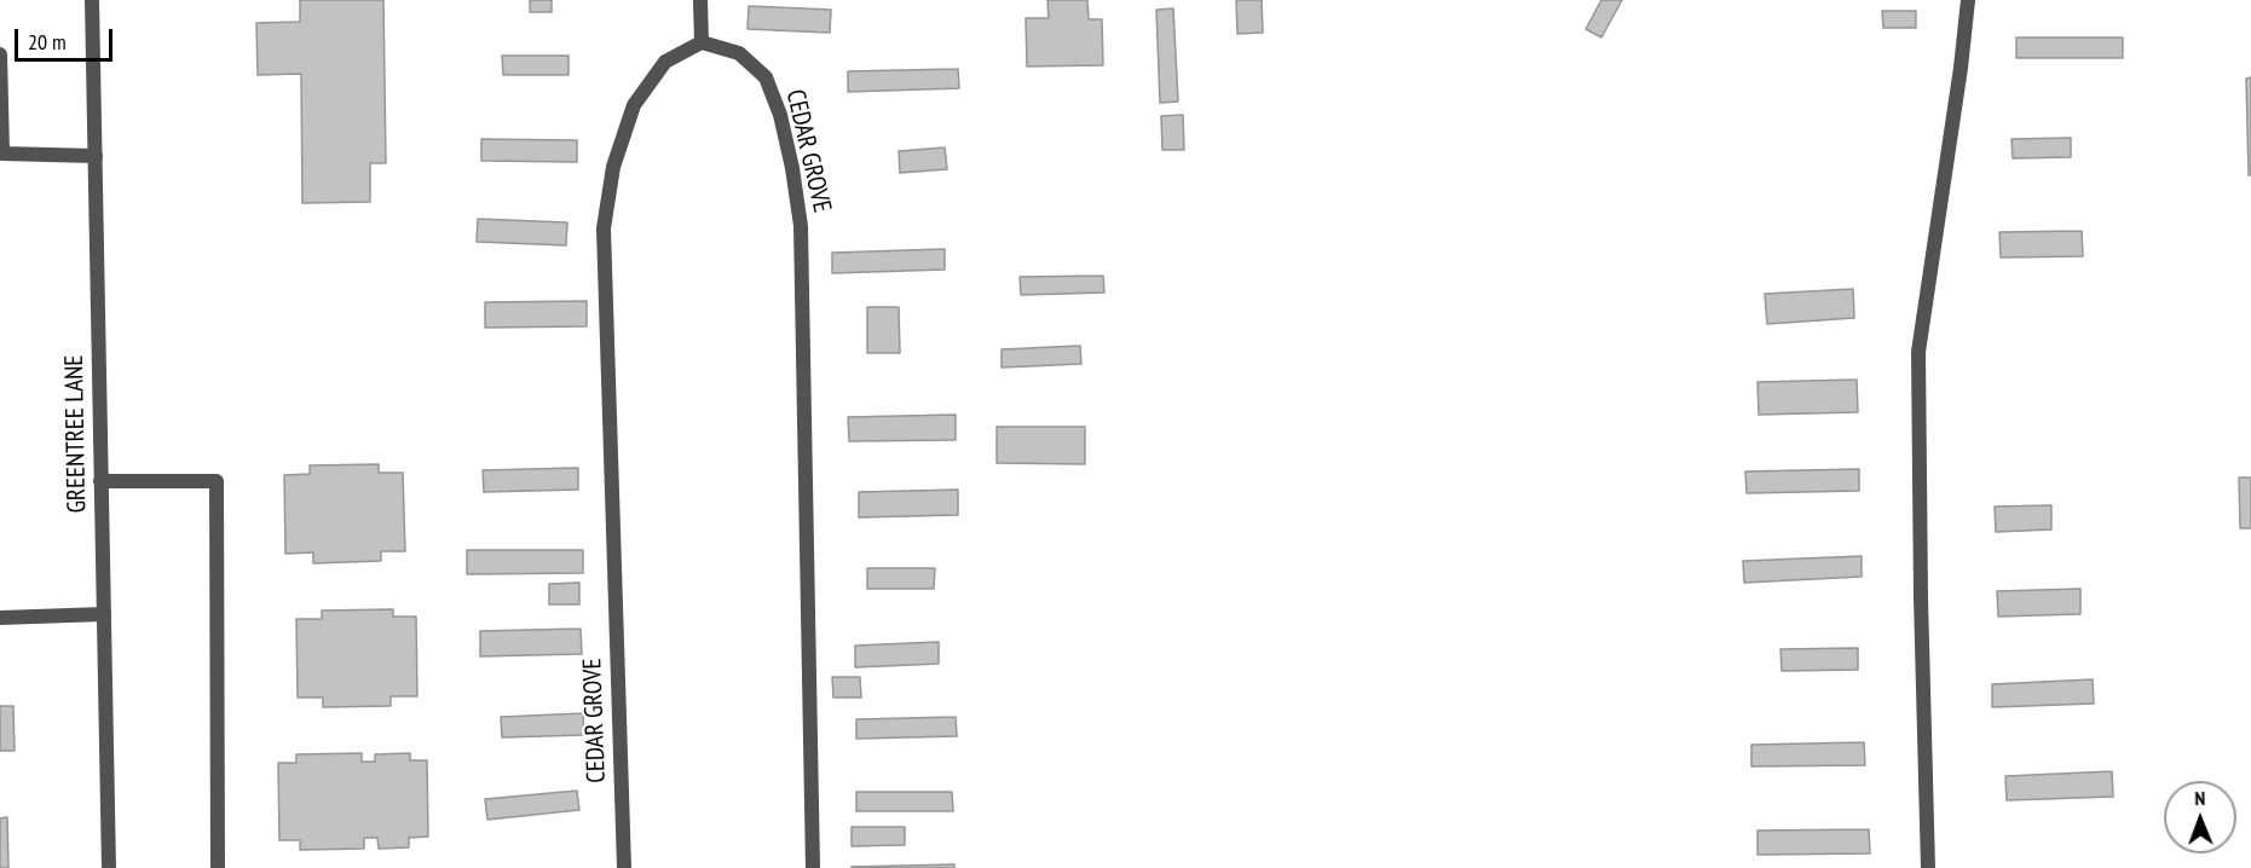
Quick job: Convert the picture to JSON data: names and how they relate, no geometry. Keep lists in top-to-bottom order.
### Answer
{
  "streets": {
    "street": ["CEDAR GROVE", "GREENTREE LANE"]
  },
  "scale_bar": "20 m",
  "north": "top"
}
